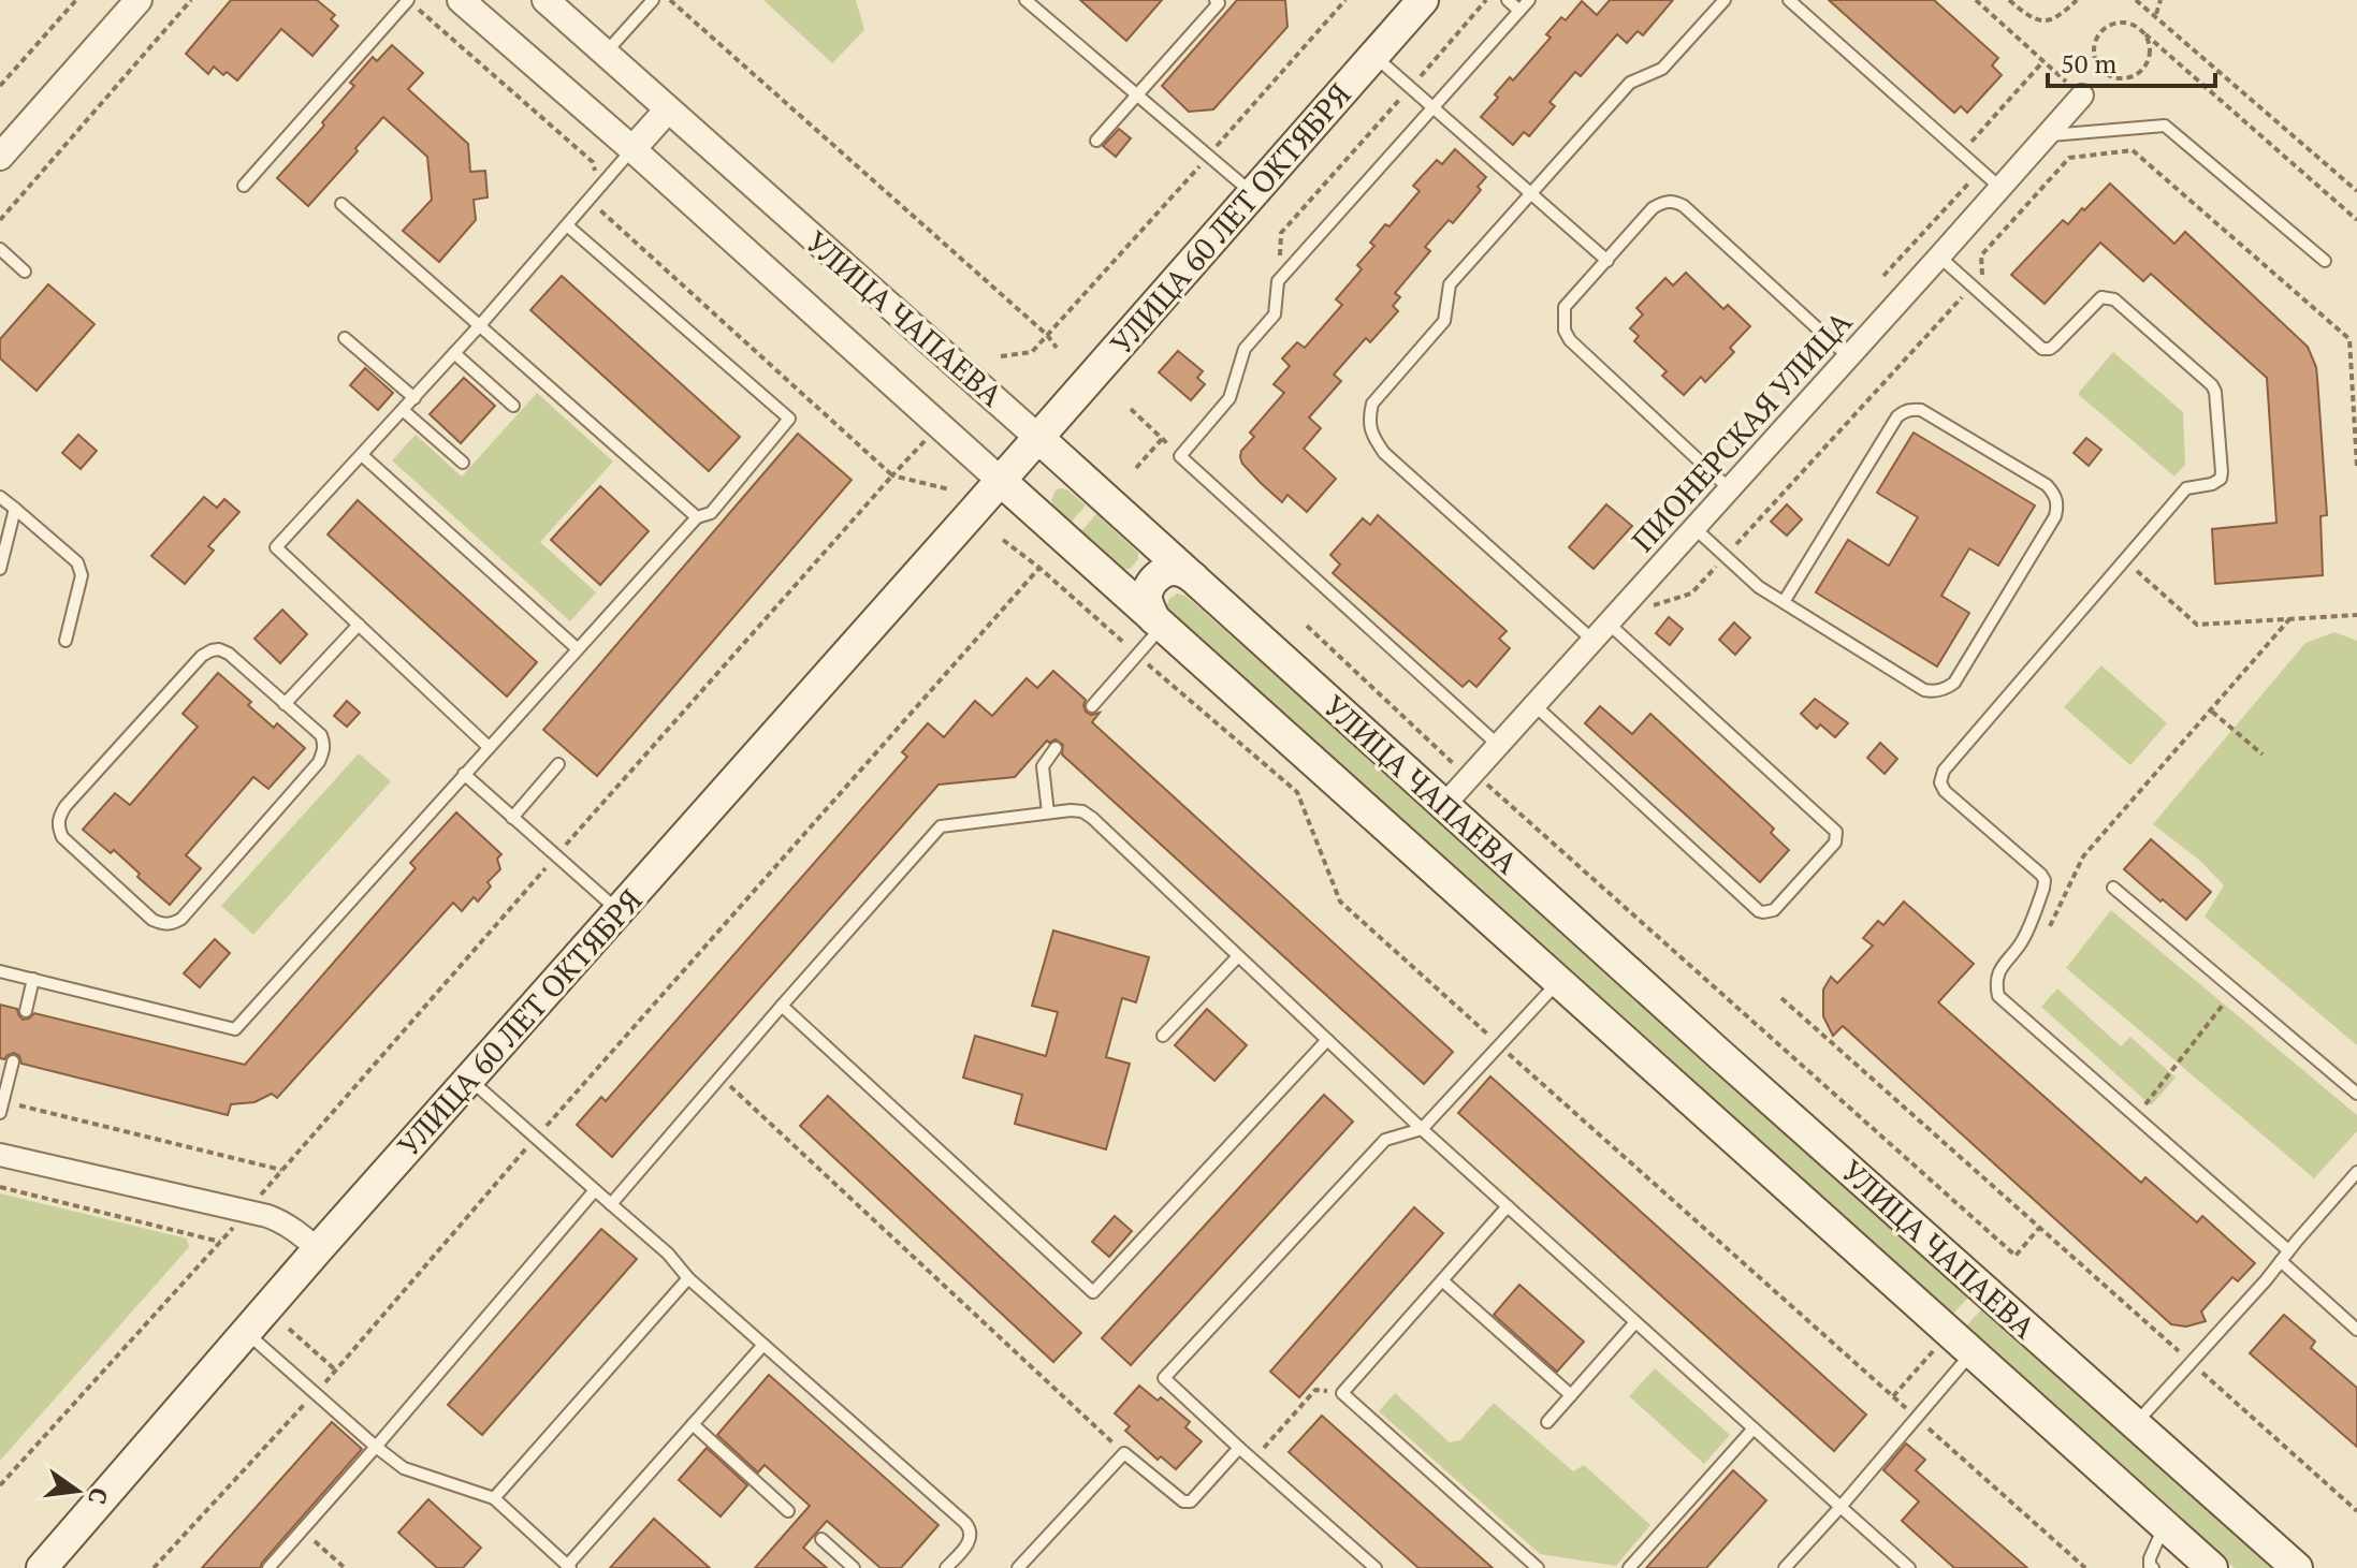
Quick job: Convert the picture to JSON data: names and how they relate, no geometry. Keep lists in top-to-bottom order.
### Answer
{
  "streets": {
    "main road": ["УЛИЦА 60 ЛЕТ ОКТЯБРЯ", "УЛИЦА ЧАПАЕВА"],
    "street": ["ПИОНЕРСКАЯ УЛИЦА"]
  },
  "crossings": [
    ["УЛИЦА 60 ЛЕТ ОКТЯБРЯ", "УЛИЦА ЧАПАЕВА"],
    ["УЛИЦА ЧАПАЕВА", "ПИОНЕРСКАЯ УЛИЦА"]
  ],
  "scale_bar": "50 m",
  "north": "right"
}
